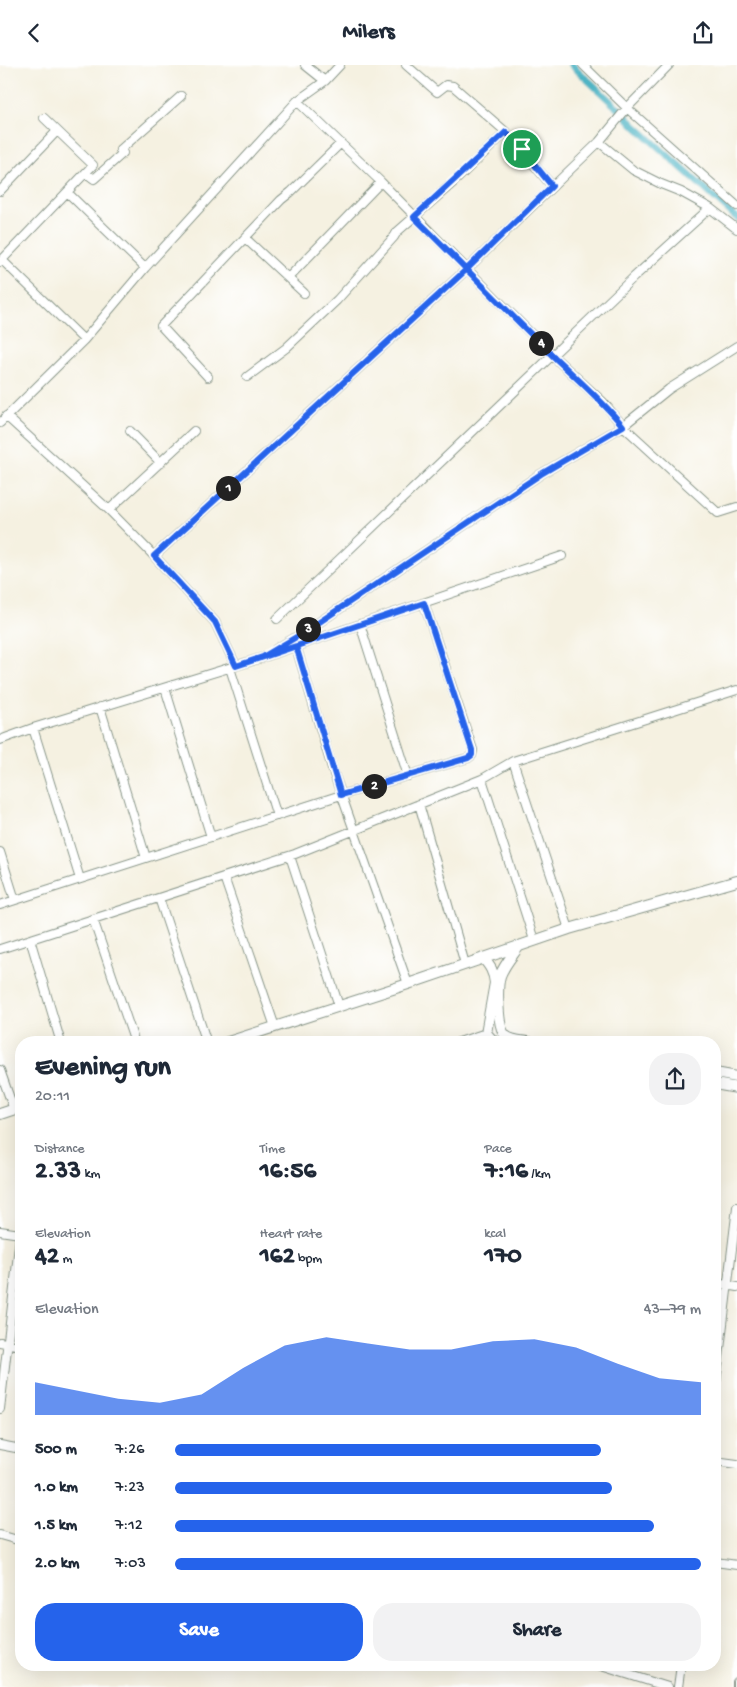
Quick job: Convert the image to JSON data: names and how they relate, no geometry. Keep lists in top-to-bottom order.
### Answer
{
  "page": {
    "header": "Milers",
    "pins": [
      "4",
      "1",
      "3",
      "2"
    ],
    "heading": ["Evening run", "20:11"],
    "stats": [
      ["Distance", "2.33 km"],
      ["Time", "16:56"],
      ["Pace", "7:16 /km"],
      ["Elevation", "42 m"],
      ["Heart rate", "162 bpm"],
      ["kcal", "170"]
    ],
    "chart": ["Elevation", "43–79 m"],
    "list": [
      {
        "name": "500 m",
        "note": "7:26"
      },
      {
        "name": "1.0 km",
        "note": "7:23"
      },
      {
        "name": "1.5 km",
        "note": "7:12"
      },
      {
        "name": "2.0 km",
        "note": "7:03"
      }
    ],
    "buttons": ["Save", "Share"]
  }
}
